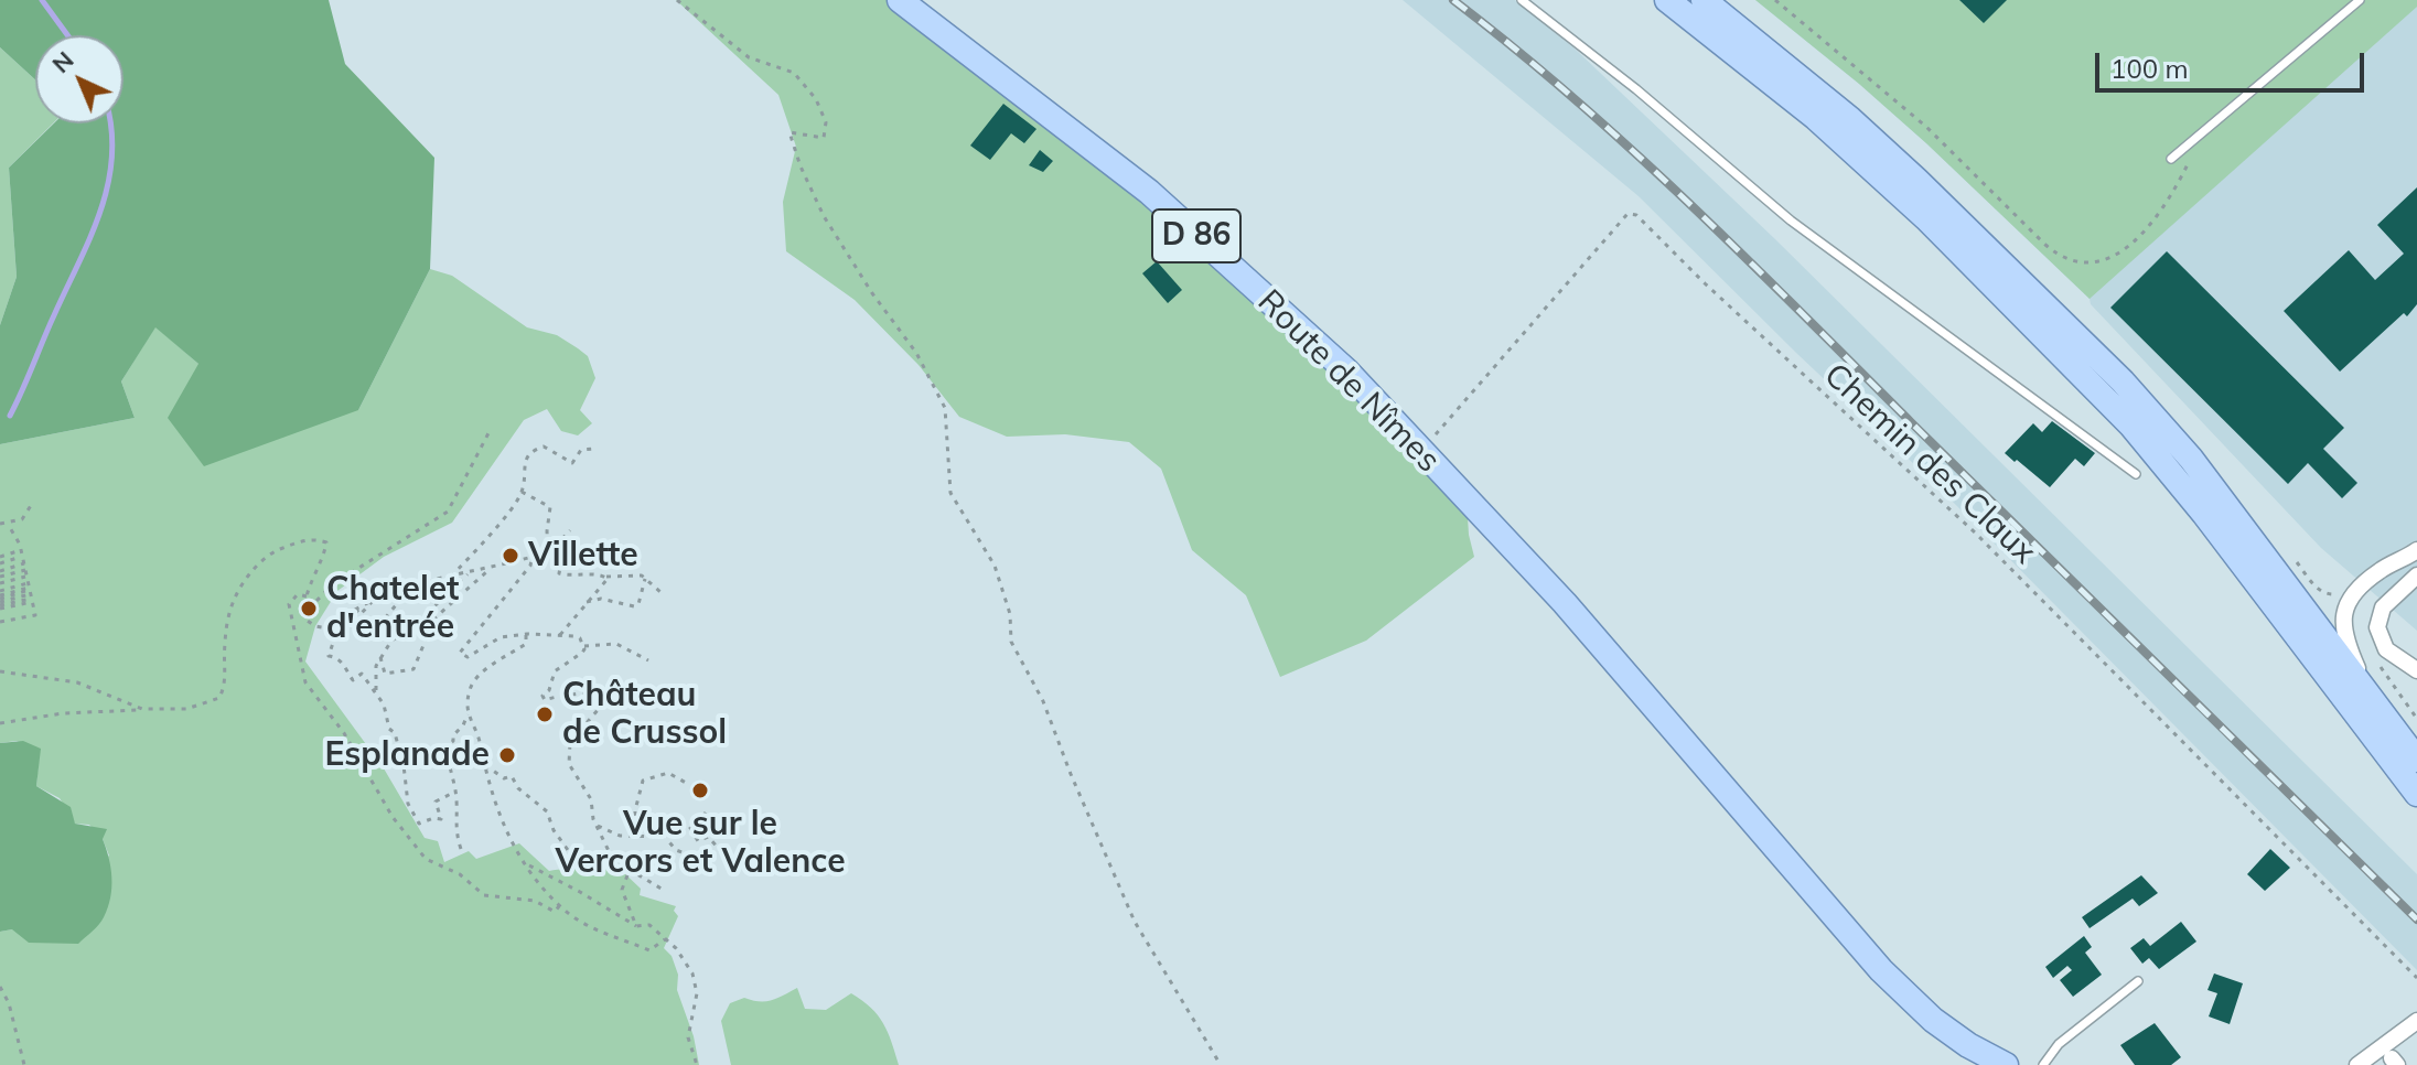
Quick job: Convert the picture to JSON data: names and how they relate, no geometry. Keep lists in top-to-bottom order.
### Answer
{
  "streets": {
    "main road": ["D 86", "Route de Nîmes"],
    "path": ["Chemin des Claux"]
  },
  "crossings": [
    ["Route de Nîmes", "Chemin des Claux"]
  ],
  "places": [
    "Villette",
    "Chatelet d'entrée",
    "Château de Crussol",
    "Esplanade",
    "Vue sur le Vercors et Valence"
  ],
  "scale_bar": "100 m",
  "north": "top left"
}
